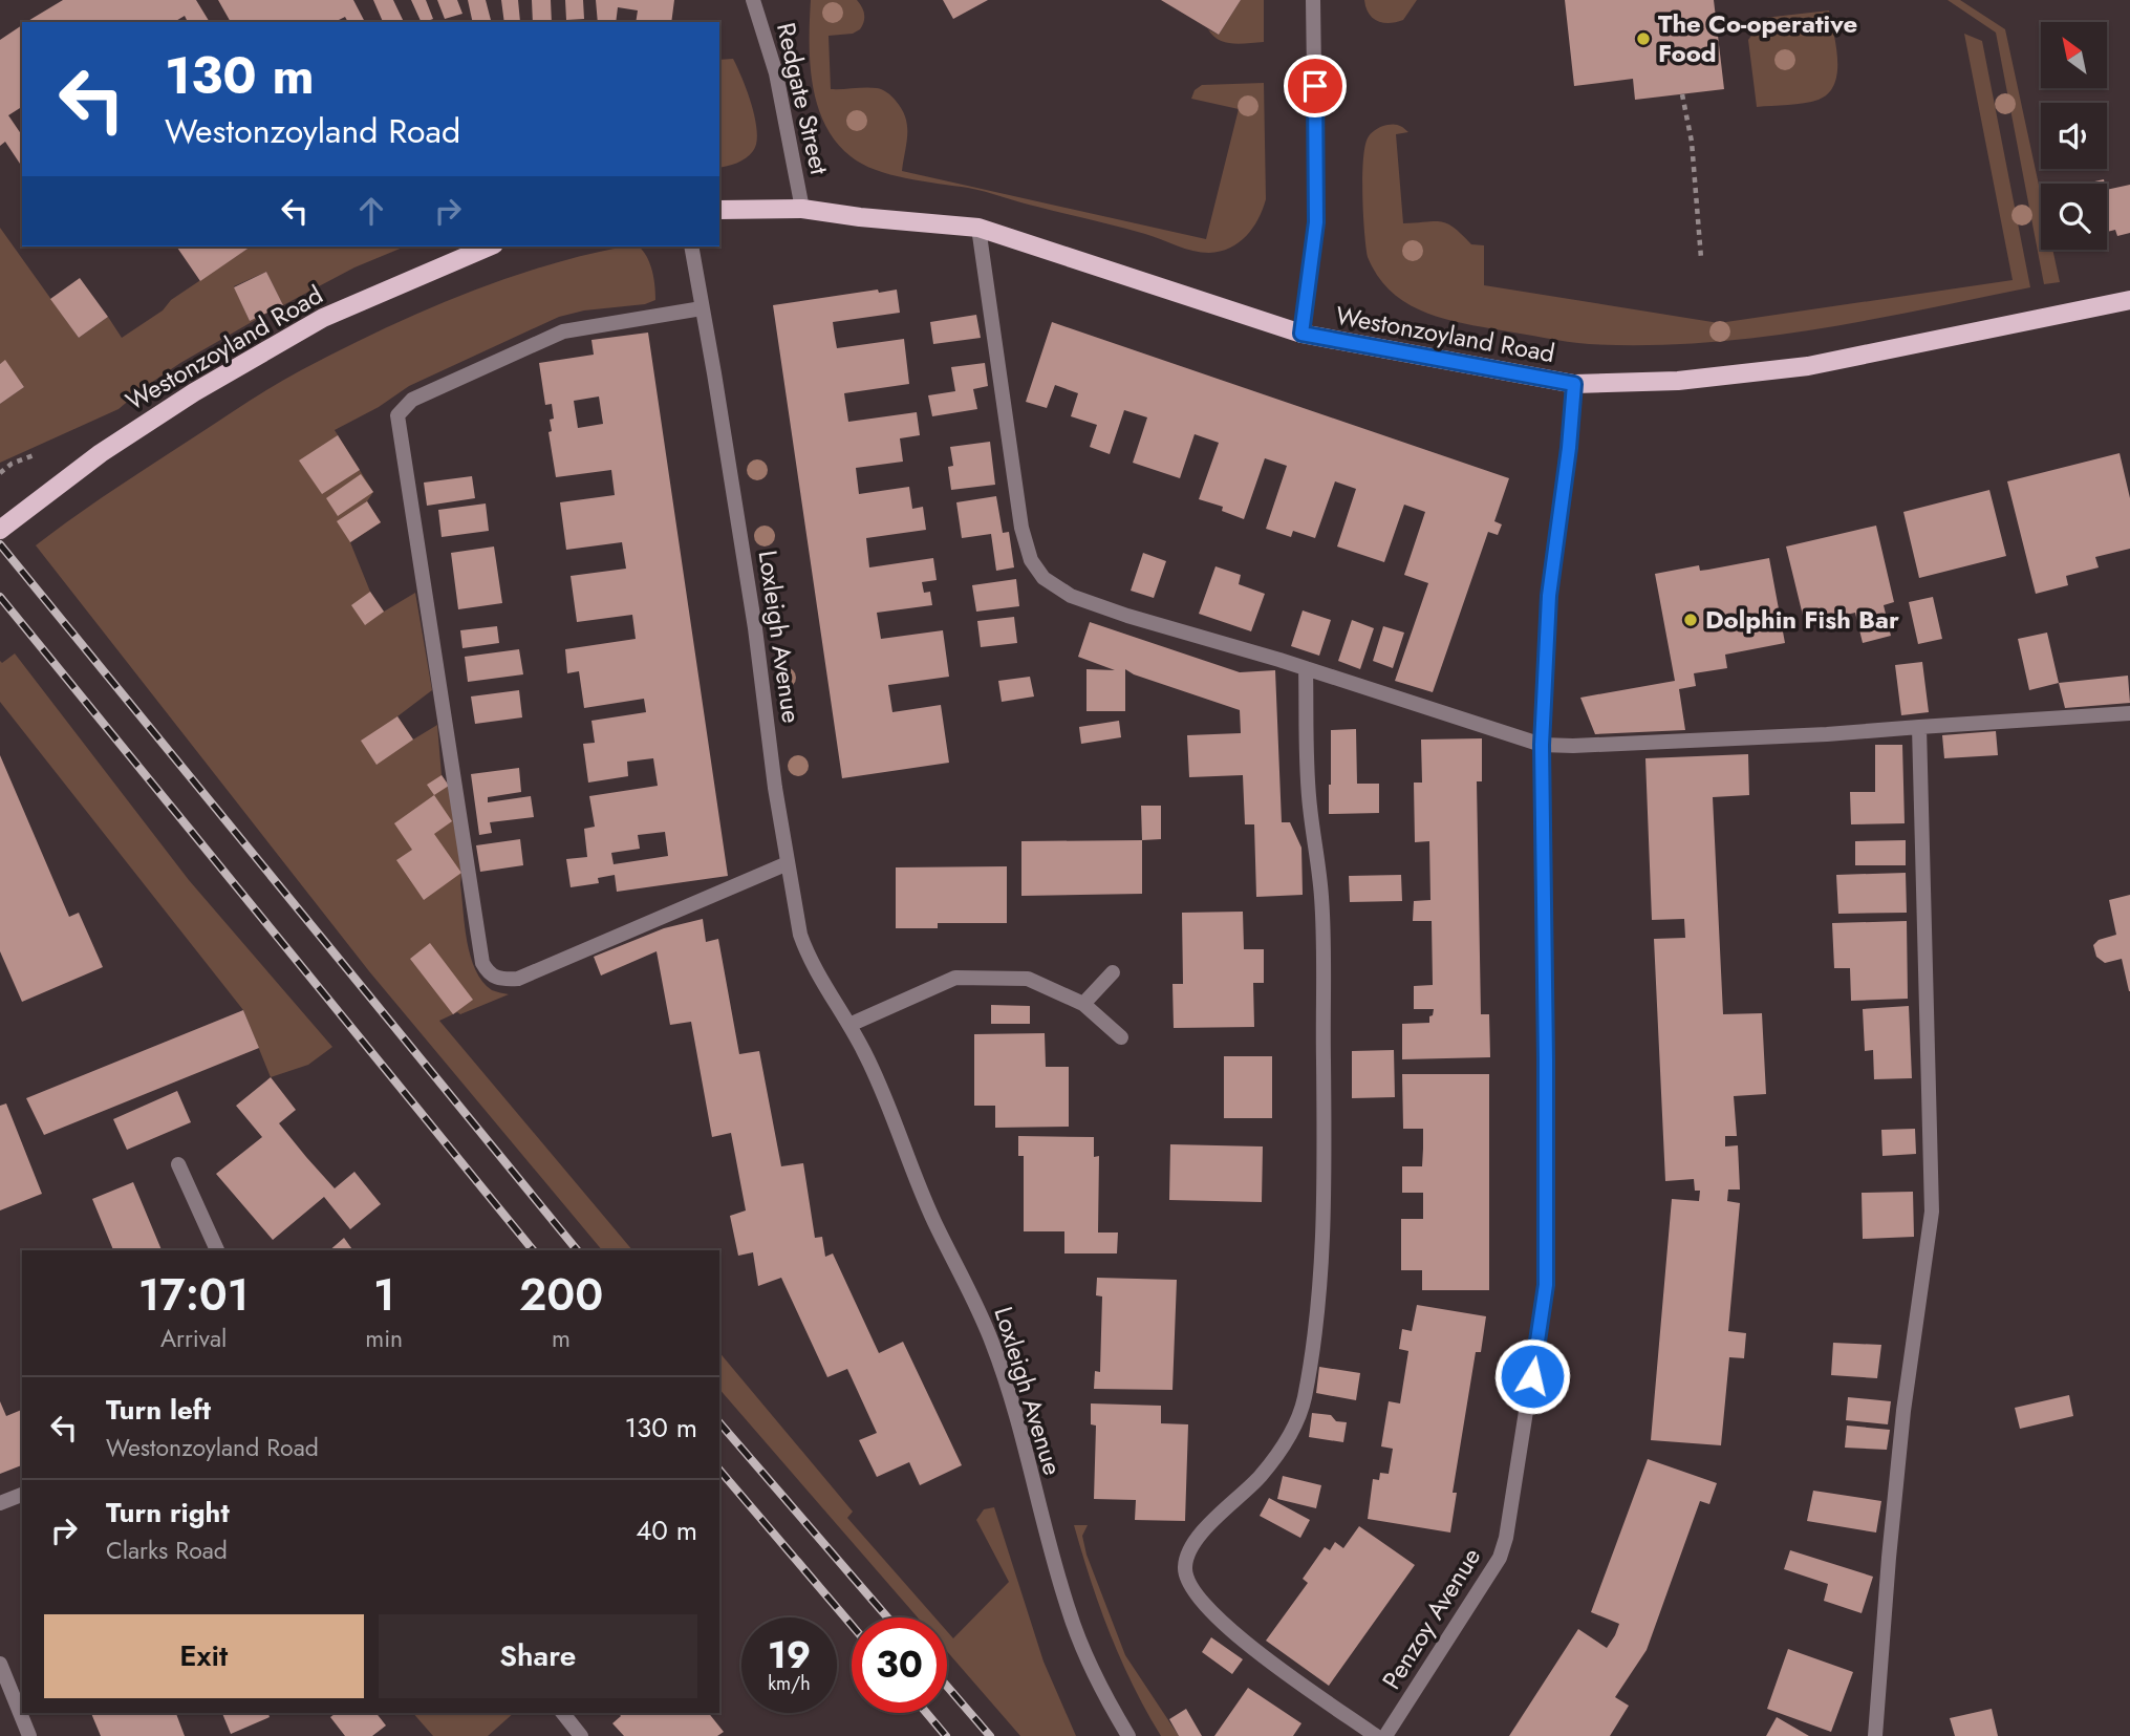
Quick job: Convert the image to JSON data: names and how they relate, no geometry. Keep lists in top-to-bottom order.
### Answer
{
  "streets": {
    "main road": ["Westonzoyland Road"],
    "street": ["Redgate Street", "Loxleigh Avenue", "Penzoy Avenue"]
  },
  "crossings": [
    ["Redgate Street", "Westonzoyland Road"],
    ["Westonzoyland Road", "Penzoy Avenue"]
  ],
  "places": ["The Co-operative Food", "Dolphin Fish Bar"],
  "north": "top left",
  "page": {
    "turn": ["130 m", "Westonzoyland Road"],
    "eta": [
      "17:01",
      "Arrival",
      "1",
      "min",
      "200",
      "m"
    ],
    "list": [
      {
        "name": "Turn left",
        "note": "Westonzoyland Road",
        "value": "130 m"
      },
      {
        "name": "Turn right",
        "note": "Clarks Road",
        "value": "40 m"
      }
    ],
    "buttons": ["Exit", "Share"],
    "speed": "19 km/h",
    "limit": "30"
  }
}
